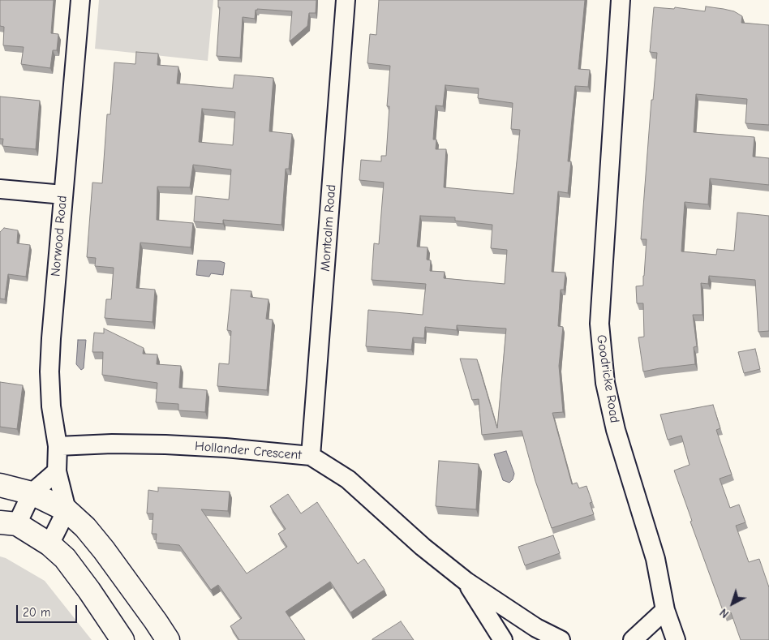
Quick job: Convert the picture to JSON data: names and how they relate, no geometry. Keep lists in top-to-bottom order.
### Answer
{
  "streets": {
    "street": [
      "Montcalm Road",
      "Norwood Road",
      "Goodricke Road",
      "Hollander Crescent"
    ]
  },
  "crossings": [
    ["Montcalm Road", "Hollander Crescent"],
    ["Norwood Road", "Hollander Crescent"]
  ],
  "scale_bar": "20 m",
  "north": "bottom left"
}
